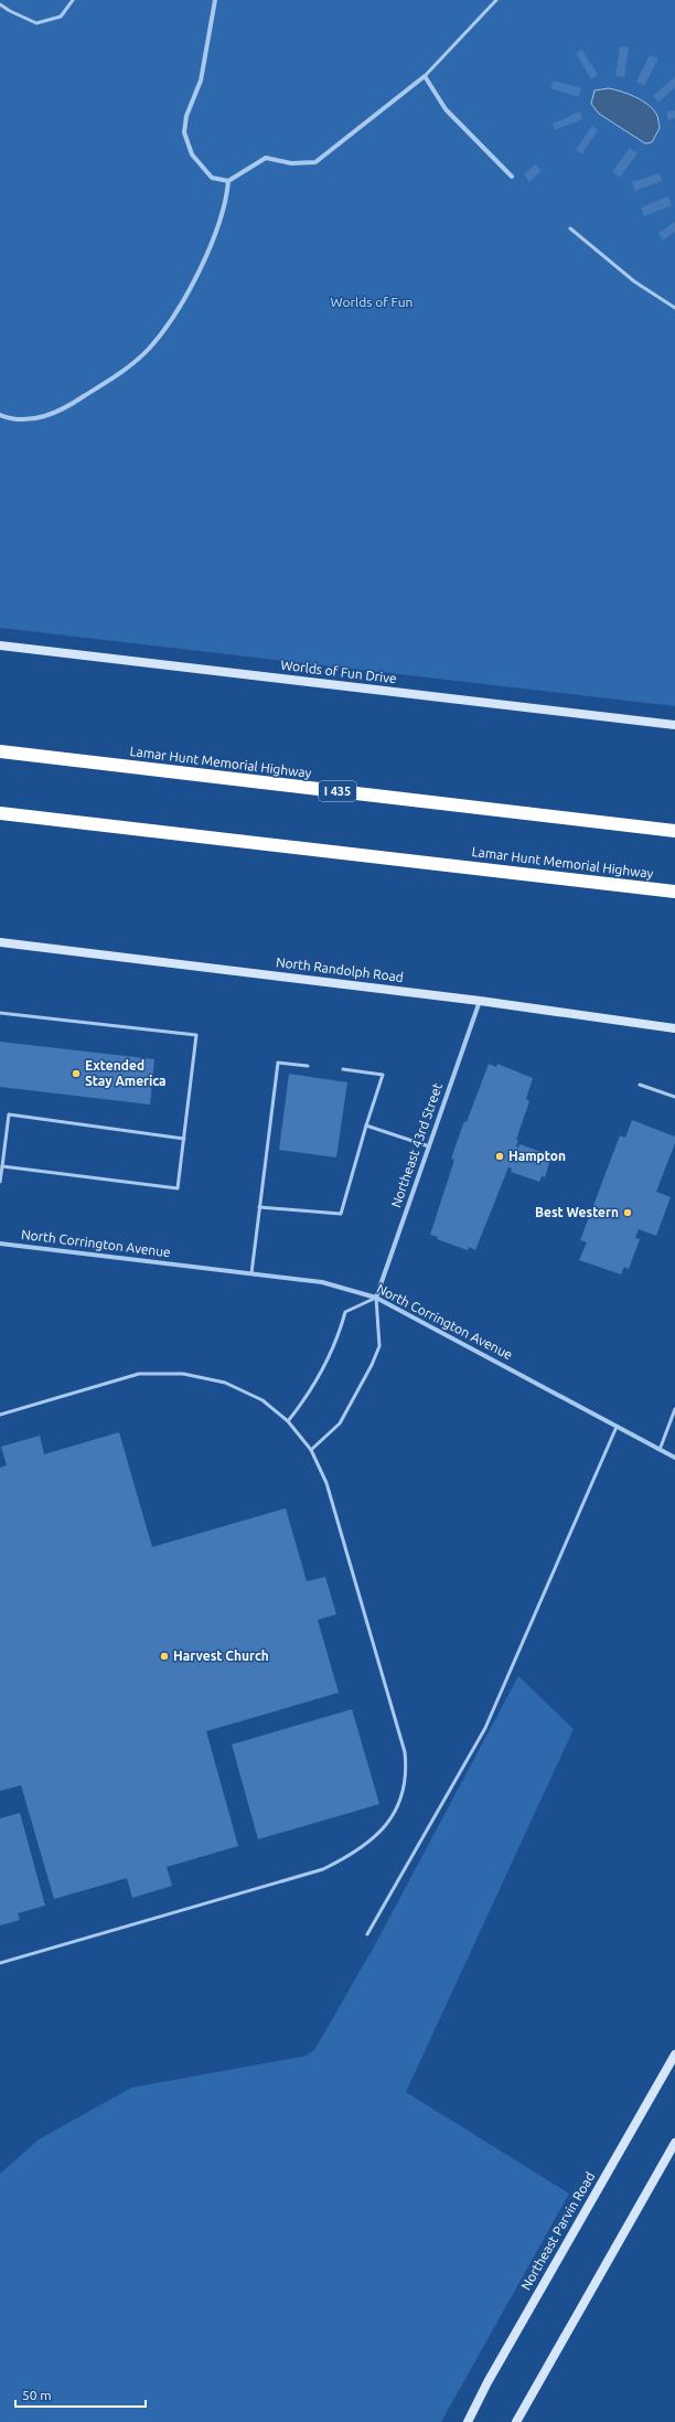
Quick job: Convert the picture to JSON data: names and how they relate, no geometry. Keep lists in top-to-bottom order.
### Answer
{
  "streets": {
    "highway": ["Lamar Hunt Memorial Highway", "I 435"],
    "main road": ["Worlds of Fun Drive", "North Randolph Road", "Northeast Parvin Road"],
    "street": ["Northeast 43rd Street", "North Corrington Avenue"]
  },
  "crossings": [
    ["North Randolph Road", "Northeast 43rd Street"],
    ["Northeast 43rd Street", "North Corrington Avenue"]
  ],
  "parks": ["Worlds of Fun"],
  "places": [
    "Extended Stay America",
    "Hampton",
    "Best Western",
    "Harvest Church"
  ],
  "scale_bar": "50 m"
}
